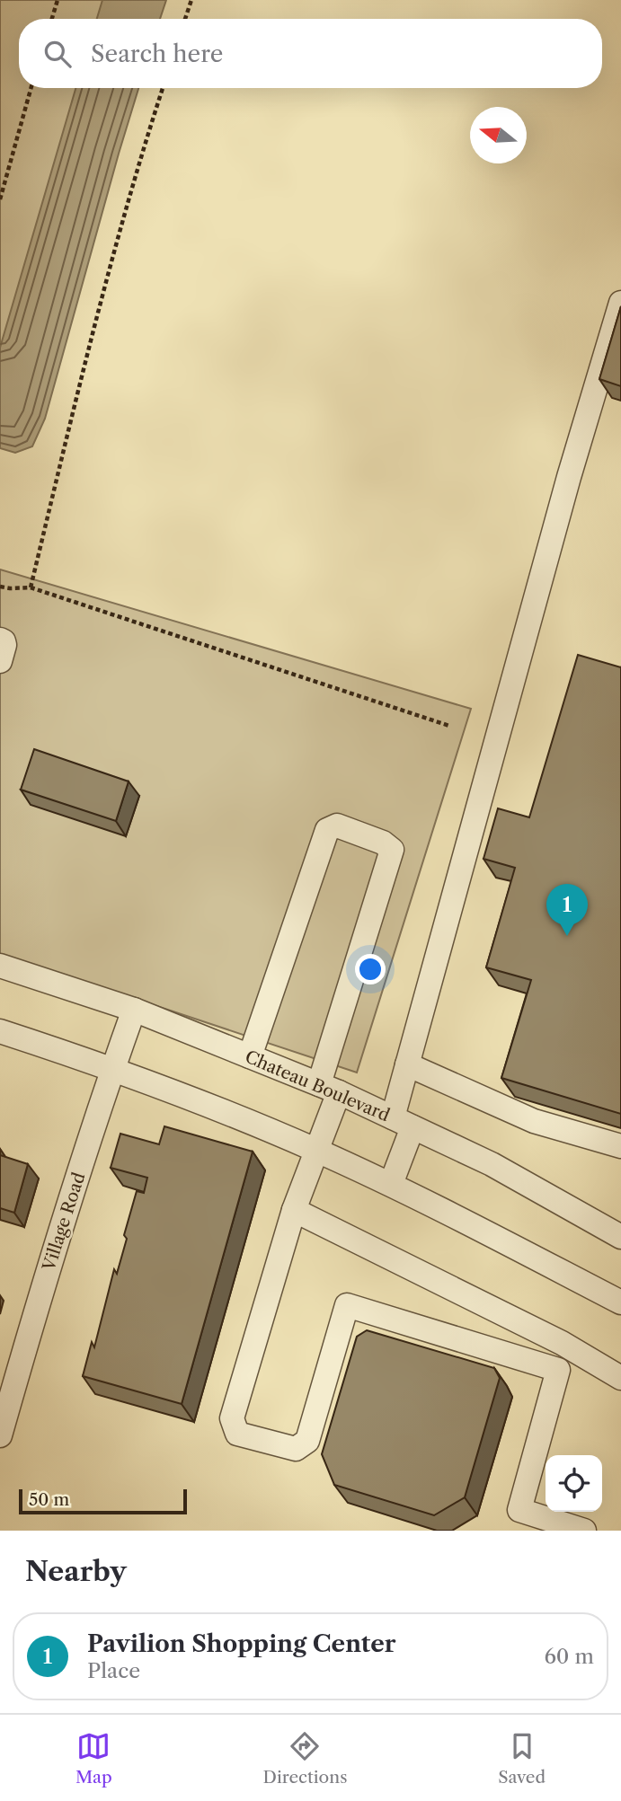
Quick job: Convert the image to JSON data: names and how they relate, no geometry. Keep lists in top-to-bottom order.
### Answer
{
  "streets": {
    "street": ["Chateau Boulevard", "Village Road"]
  },
  "crossings": [
    ["Chateau Boulevard", "Village Road"]
  ],
  "scale_bar": "50 m",
  "north": "left",
  "page": {
    "search": "Search here",
    "pins": "1",
    "scale": "50 m",
    "heading": "Nearby",
    "list": [
      {
        "mark": "1",
        "name": "Pavilion Shopping Center",
        "note": "Place",
        "value": "60 m"
      }
    ],
    "nav": ["Map", "Directions", "Saved"]
  }
}
